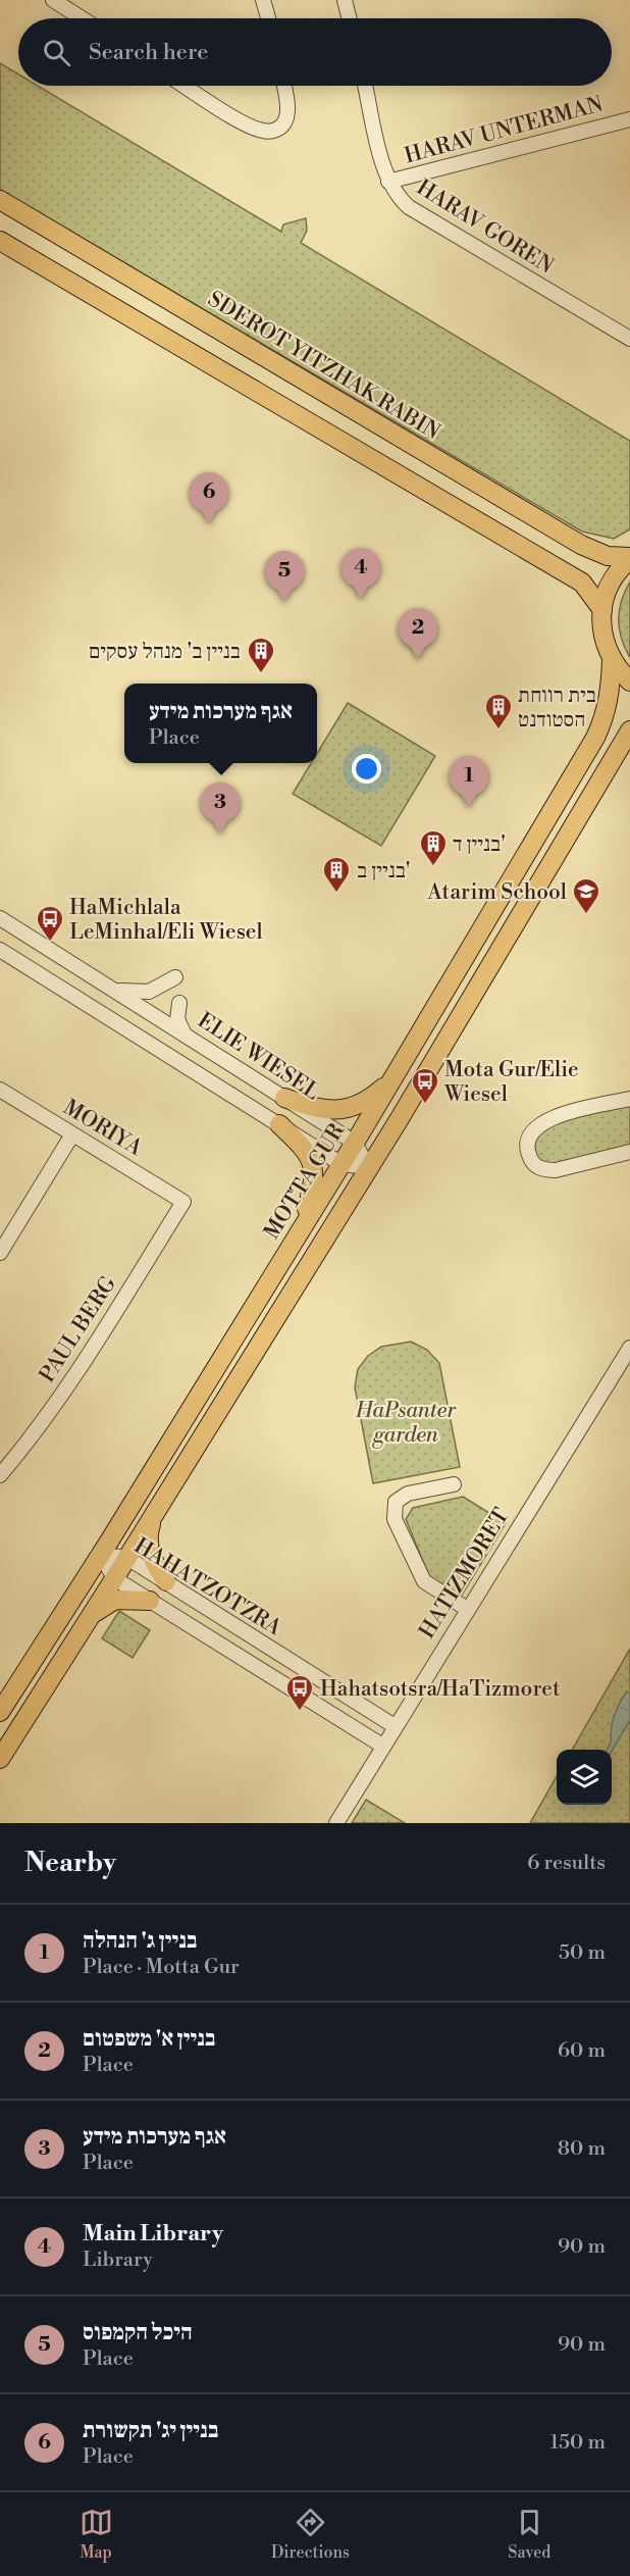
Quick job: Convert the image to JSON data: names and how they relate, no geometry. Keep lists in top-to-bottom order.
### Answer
{
  "streets": {
    "main road": ["SDEROT YITZHAK RABIN", "MOTTA GUR"],
    "street": [
      "HARAV UNTERMAN",
      "HARAV GOREN",
      "ELIE WIESEL",
      "MORIYA",
      "PAUL BERG",
      "HATIZMORET",
      "HAHATZOTZRA"
    ]
  },
  "crossings": [
    ["HARAV UNTERMAN", "HARAV GOREN"],
    ["ELIE WIESEL", "MOTTA GUR"],
    ["MORIYA", "PAUL BERG"],
    ["MOTTA GUR", "HAHATZOTZRA"],
    ["HATIZMORET", "HAHATZOTZRA"]
  ],
  "parks": ["HaPsanter garden"],
  "places": {
    "building": [
      "בניין ב' מנהל עסקים",
      "בית רווחת הסטודנט",
      "בניין ד'",
      "בניין ב'"
    ],
    "school or university": ["Atarim School"],
    "bus stop": ["HaMichlala LeMinhal/Eli Wiesel", "Mota Gur/Elie Wiesel", "Hahatsotsra/HaTizmoret"]
  },
  "page": {
    "search": "Search here",
    "pins": [
      "6",
      "4",
      "5",
      "2",
      "1",
      "3"
    ],
    "popup": ["אגף מערכות מידע", "Place"],
    "heading": ["Nearby", "6 results"],
    "list": [
      {
        "mark": "1",
        "name": "בניין ג' הנהלה",
        "note": "Place · Motta Gur",
        "value": "50 m"
      },
      {
        "mark": "2",
        "name": "בניין א' משפטום",
        "note": "Place",
        "value": "60 m"
      },
      {
        "mark": "3",
        "name": "אגף מערכות מידע",
        "note": "Place",
        "value": "80 m"
      },
      {
        "mark": "4",
        "name": "Main Library",
        "note": "Library",
        "value": "90 m"
      },
      {
        "mark": "5",
        "name": "היכל הקמפוס",
        "note": "Place",
        "value": "90 m"
      },
      {
        "mark": "6",
        "name": "בניין יג' תקשורת",
        "note": "Place",
        "value": "150 m"
      }
    ],
    "nav": ["Map", "Directions", "Saved"]
  }
}
